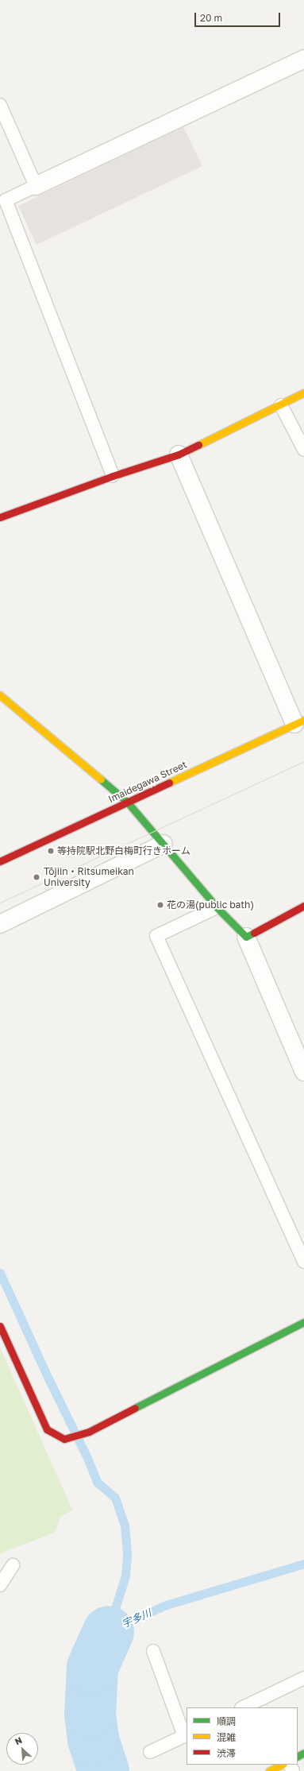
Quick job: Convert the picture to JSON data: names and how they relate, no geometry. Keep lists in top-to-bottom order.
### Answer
{
  "streets": {
    "street": ["Imaidegawa Street"]
  },
  "water": ["宇多川"],
  "places": ["等持院駅北野白梅町行きホーム", "Tōjiin・Ritsumeikan University", "花の湯(public bath)"],
  "legend": ["順調", "混雑", "渋滞"],
  "scale_bar": "20 m",
  "north": "top left"
}
